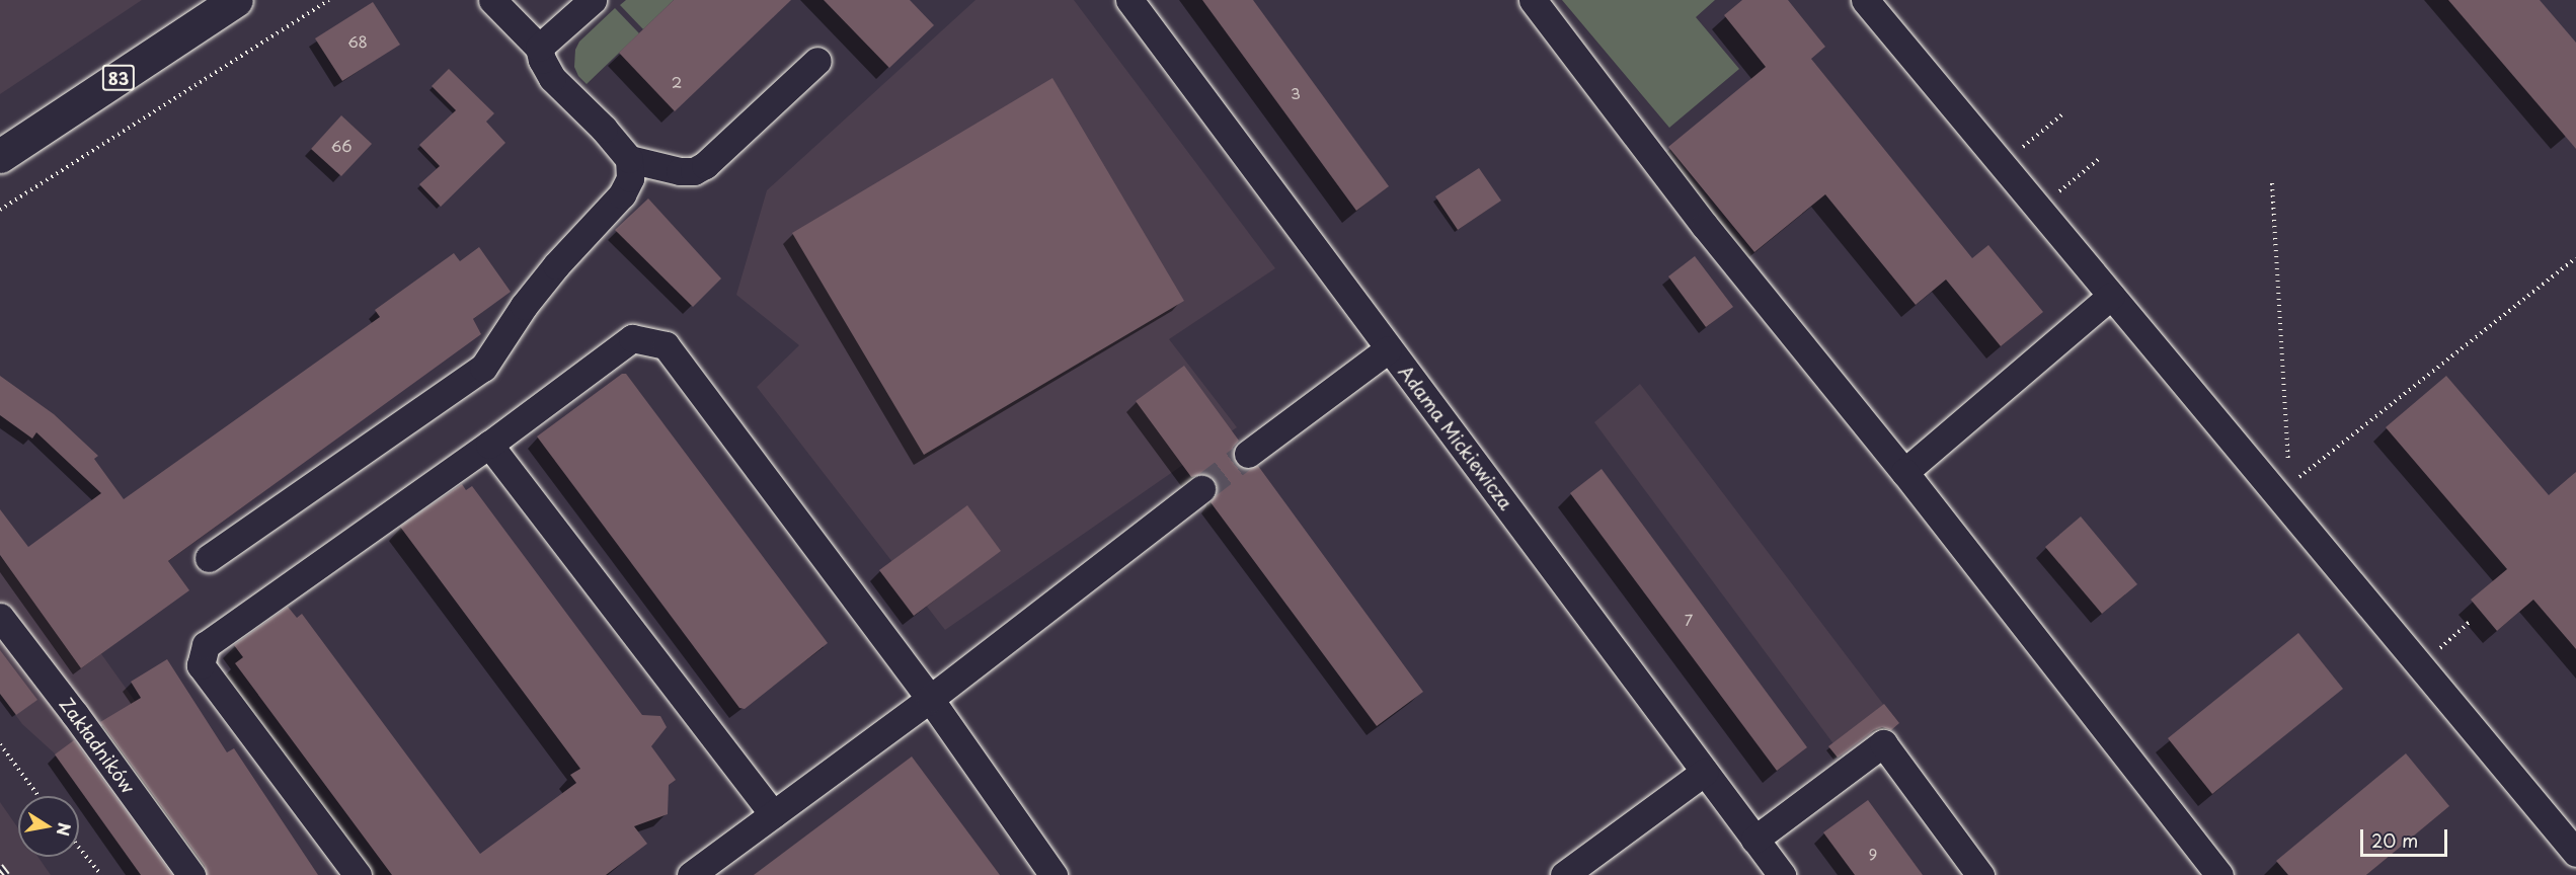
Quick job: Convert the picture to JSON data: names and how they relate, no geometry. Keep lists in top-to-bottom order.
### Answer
{
  "streets": {
    "main road": ["83"],
    "street": ["Adama Mickiewicza", "Zakładników"]
  },
  "house_numbers": [
    "68",
    "2",
    "3",
    "66",
    "7",
    "9"
  ],
  "scale_bar": "20 m",
  "north": "right"
}
